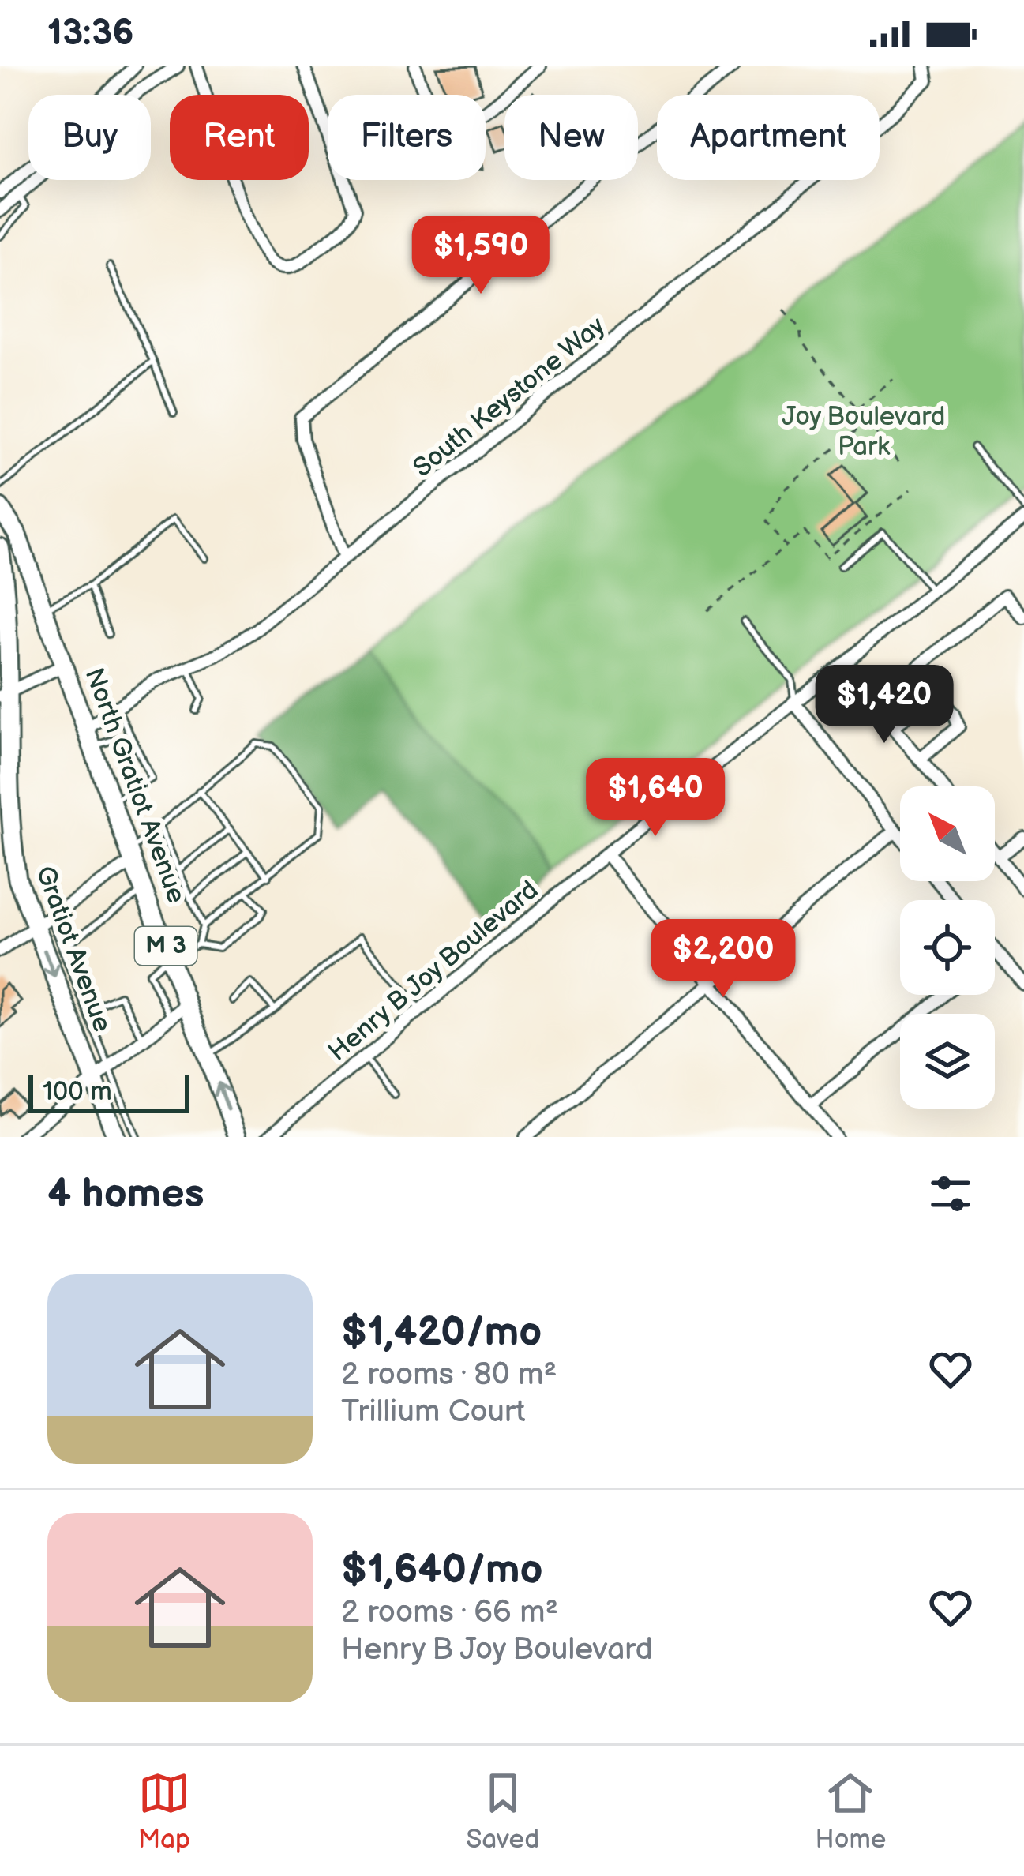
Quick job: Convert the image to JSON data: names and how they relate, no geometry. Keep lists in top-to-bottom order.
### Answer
{
  "streets": {
    "main road": ["North Gratiot Avenue", "M 3", "Gratiot Avenue"],
    "street": ["South Keystone Way", "Henry B Joy Boulevard"]
  },
  "crossings": [
    ["South Keystone Way", "North Gratiot Avenue"]
  ],
  "parks": ["Joy Boulevard Park"],
  "scale_bar": "100 m",
  "north": "top left",
  "page": {
    "status": "13:36",
    "chip": [
      "Buy",
      "Rent",
      "Filters",
      "New",
      "Apartment"
    ],
    "price": [
      "$1,590",
      "$1,420",
      "$1,640",
      "$2,200"
    ],
    "scale": "100 m",
    "heading": "4 homes",
    "list": [
      {
        "name": "$1,420/mo",
        "note": "2 rooms · 80 m² · Trillium Court"
      },
      {
        "name": "$1,640/mo",
        "note": "2 rooms · 66 m² · Henry B Joy Boulevard"
      }
    ],
    "tabs": ["Map", "Saved", "Home"]
  }
}
